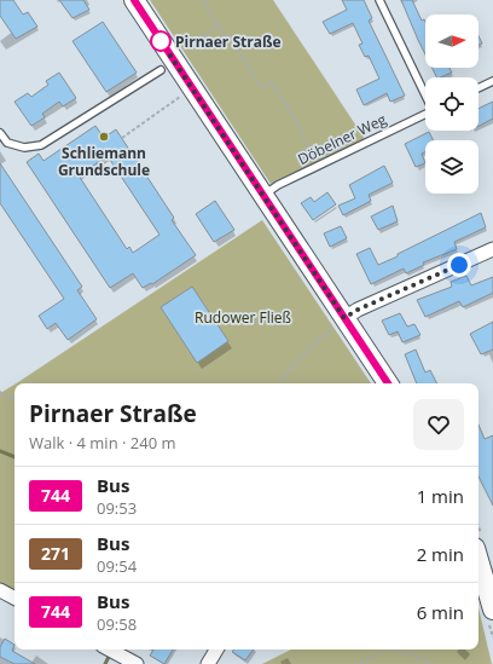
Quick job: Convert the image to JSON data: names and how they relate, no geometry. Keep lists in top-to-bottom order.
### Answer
{
  "streets": {
    "lane": ["Döbelner Weg"]
  },
  "parks": ["Rudower Fließ"],
  "places": ["Pirnaer Straße", "Schliemann Grundschule"],
  "lines": ["bus line 744"],
  "north": "right",
  "page": {
    "heading": ["Pirnaer Straße", "Walk · 4 min · 240 m"],
    "list": [
      {
        "mark": "744",
        "name": "Bus",
        "note": "09:53",
        "value": "1 min"
      },
      {
        "mark": "271",
        "name": "Bus",
        "note": "09:54",
        "value": "2 min"
      },
      {
        "mark": "744",
        "name": "Bus",
        "note": "09:58",
        "value": "6 min"
      }
    ]
  }
}
